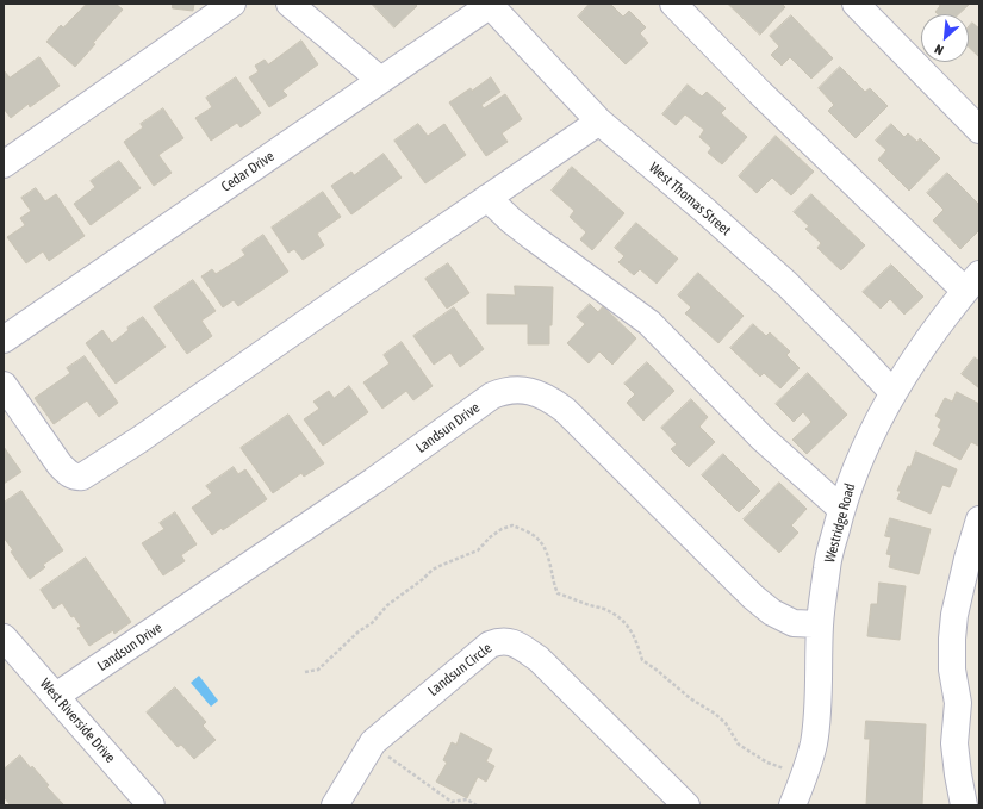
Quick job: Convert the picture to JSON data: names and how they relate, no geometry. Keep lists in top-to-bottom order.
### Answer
{
  "streets": {
    "street": [
      "Cedar Drive",
      "West Thomas Street",
      "Landsun Drive",
      "Westridge Road",
      "Landsun Circle",
      "West Riverside Drive"
    ]
  },
  "crossings": [
    ["Cedar Drive", "West Thomas Street"],
    ["West Thomas Street", "Westridge Road"],
    ["Landsun Drive", "Westridge Road"],
    ["Landsun Drive", "West Riverside Drive"]
  ],
  "north": "bottom left"
}
